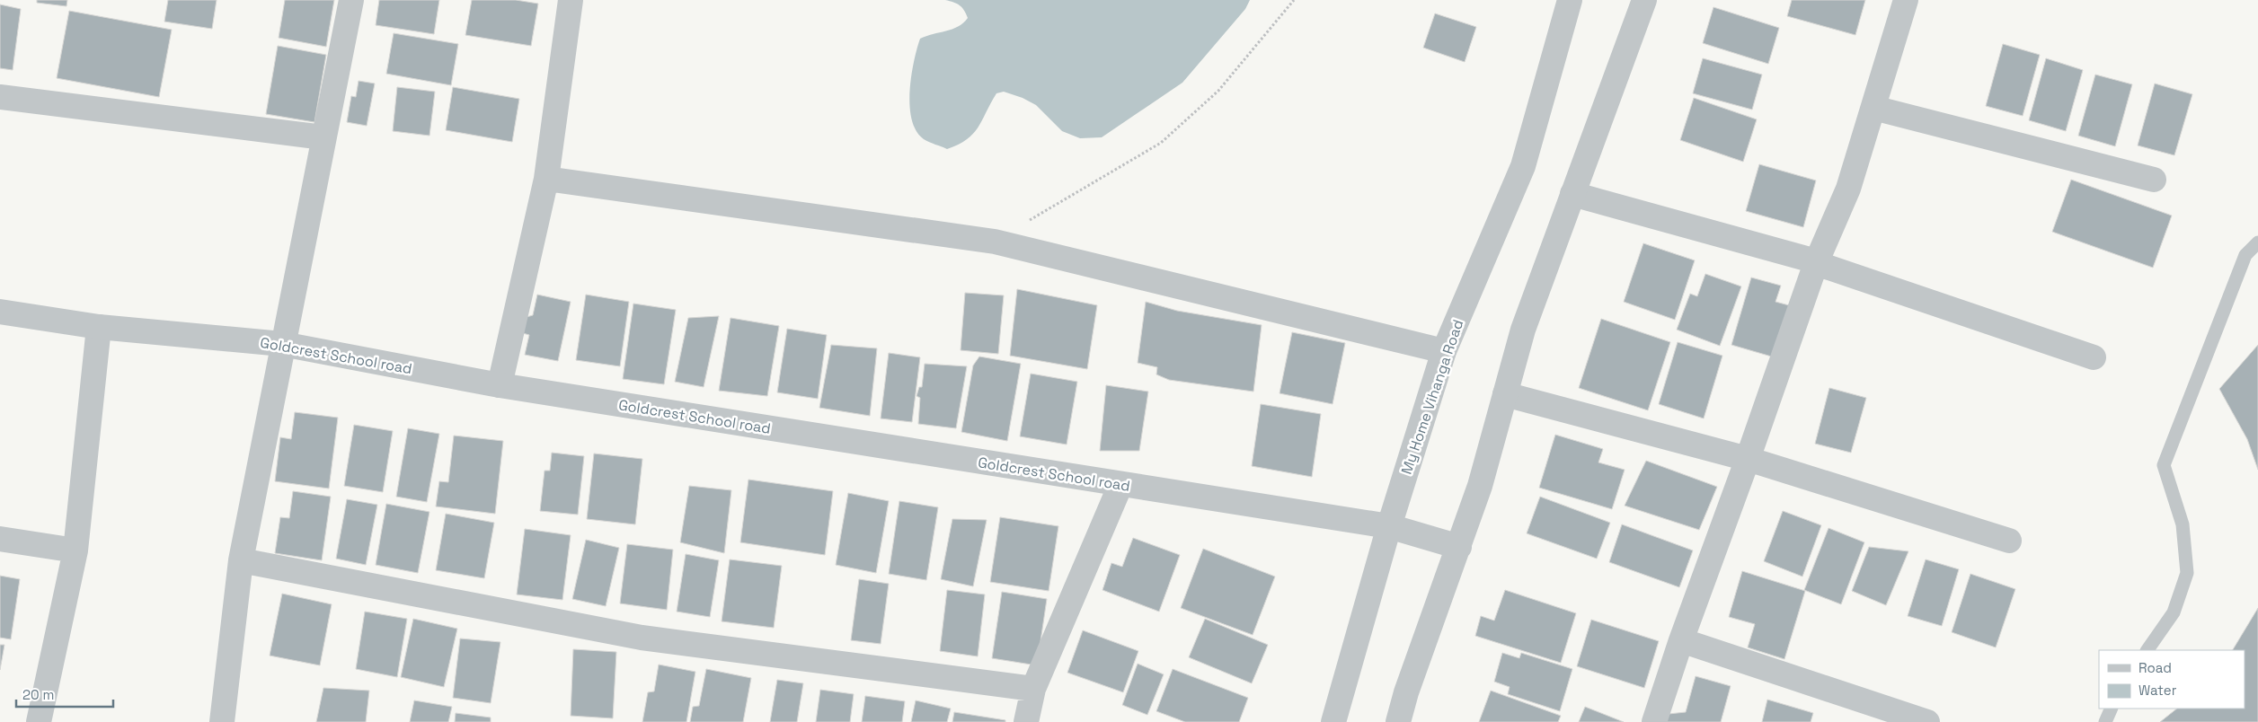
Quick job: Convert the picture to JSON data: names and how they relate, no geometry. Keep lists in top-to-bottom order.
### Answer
{
  "streets": {
    "street": ["Goldcrest School road", "My Home Vihanga Road"]
  },
  "crossings": [
    ["Goldcrest School road", "My Home Vihanga Road"]
  ],
  "legend": ["Road", "Water"],
  "scale_bar": "20 m"
}
